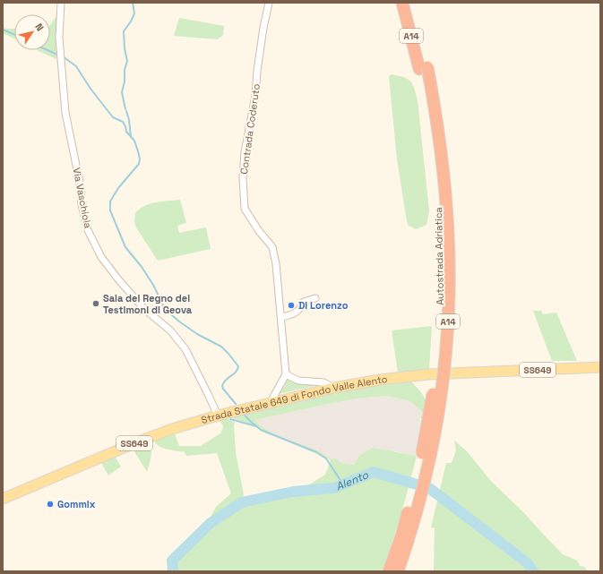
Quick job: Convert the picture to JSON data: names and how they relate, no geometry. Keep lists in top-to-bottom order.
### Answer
{
  "streets": {
    "highway": ["A14", "Autostrada Adriatica"],
    "main road": ["SS649", "Strada Statale 649 di Fondo Valle Alento"],
    "street": ["Contrada Coderuto", "Via Vaschiola"]
  },
  "crossings": [
    ["Via Vaschiola", "Strada Statale 649 di Fondo Valle Alento"]
  ],
  "water": ["Alento"],
  "places": ["Sala del Regno dei Testimoni di Geova", "Di Lorenzo", "Gommix"],
  "north": "top right"
}
